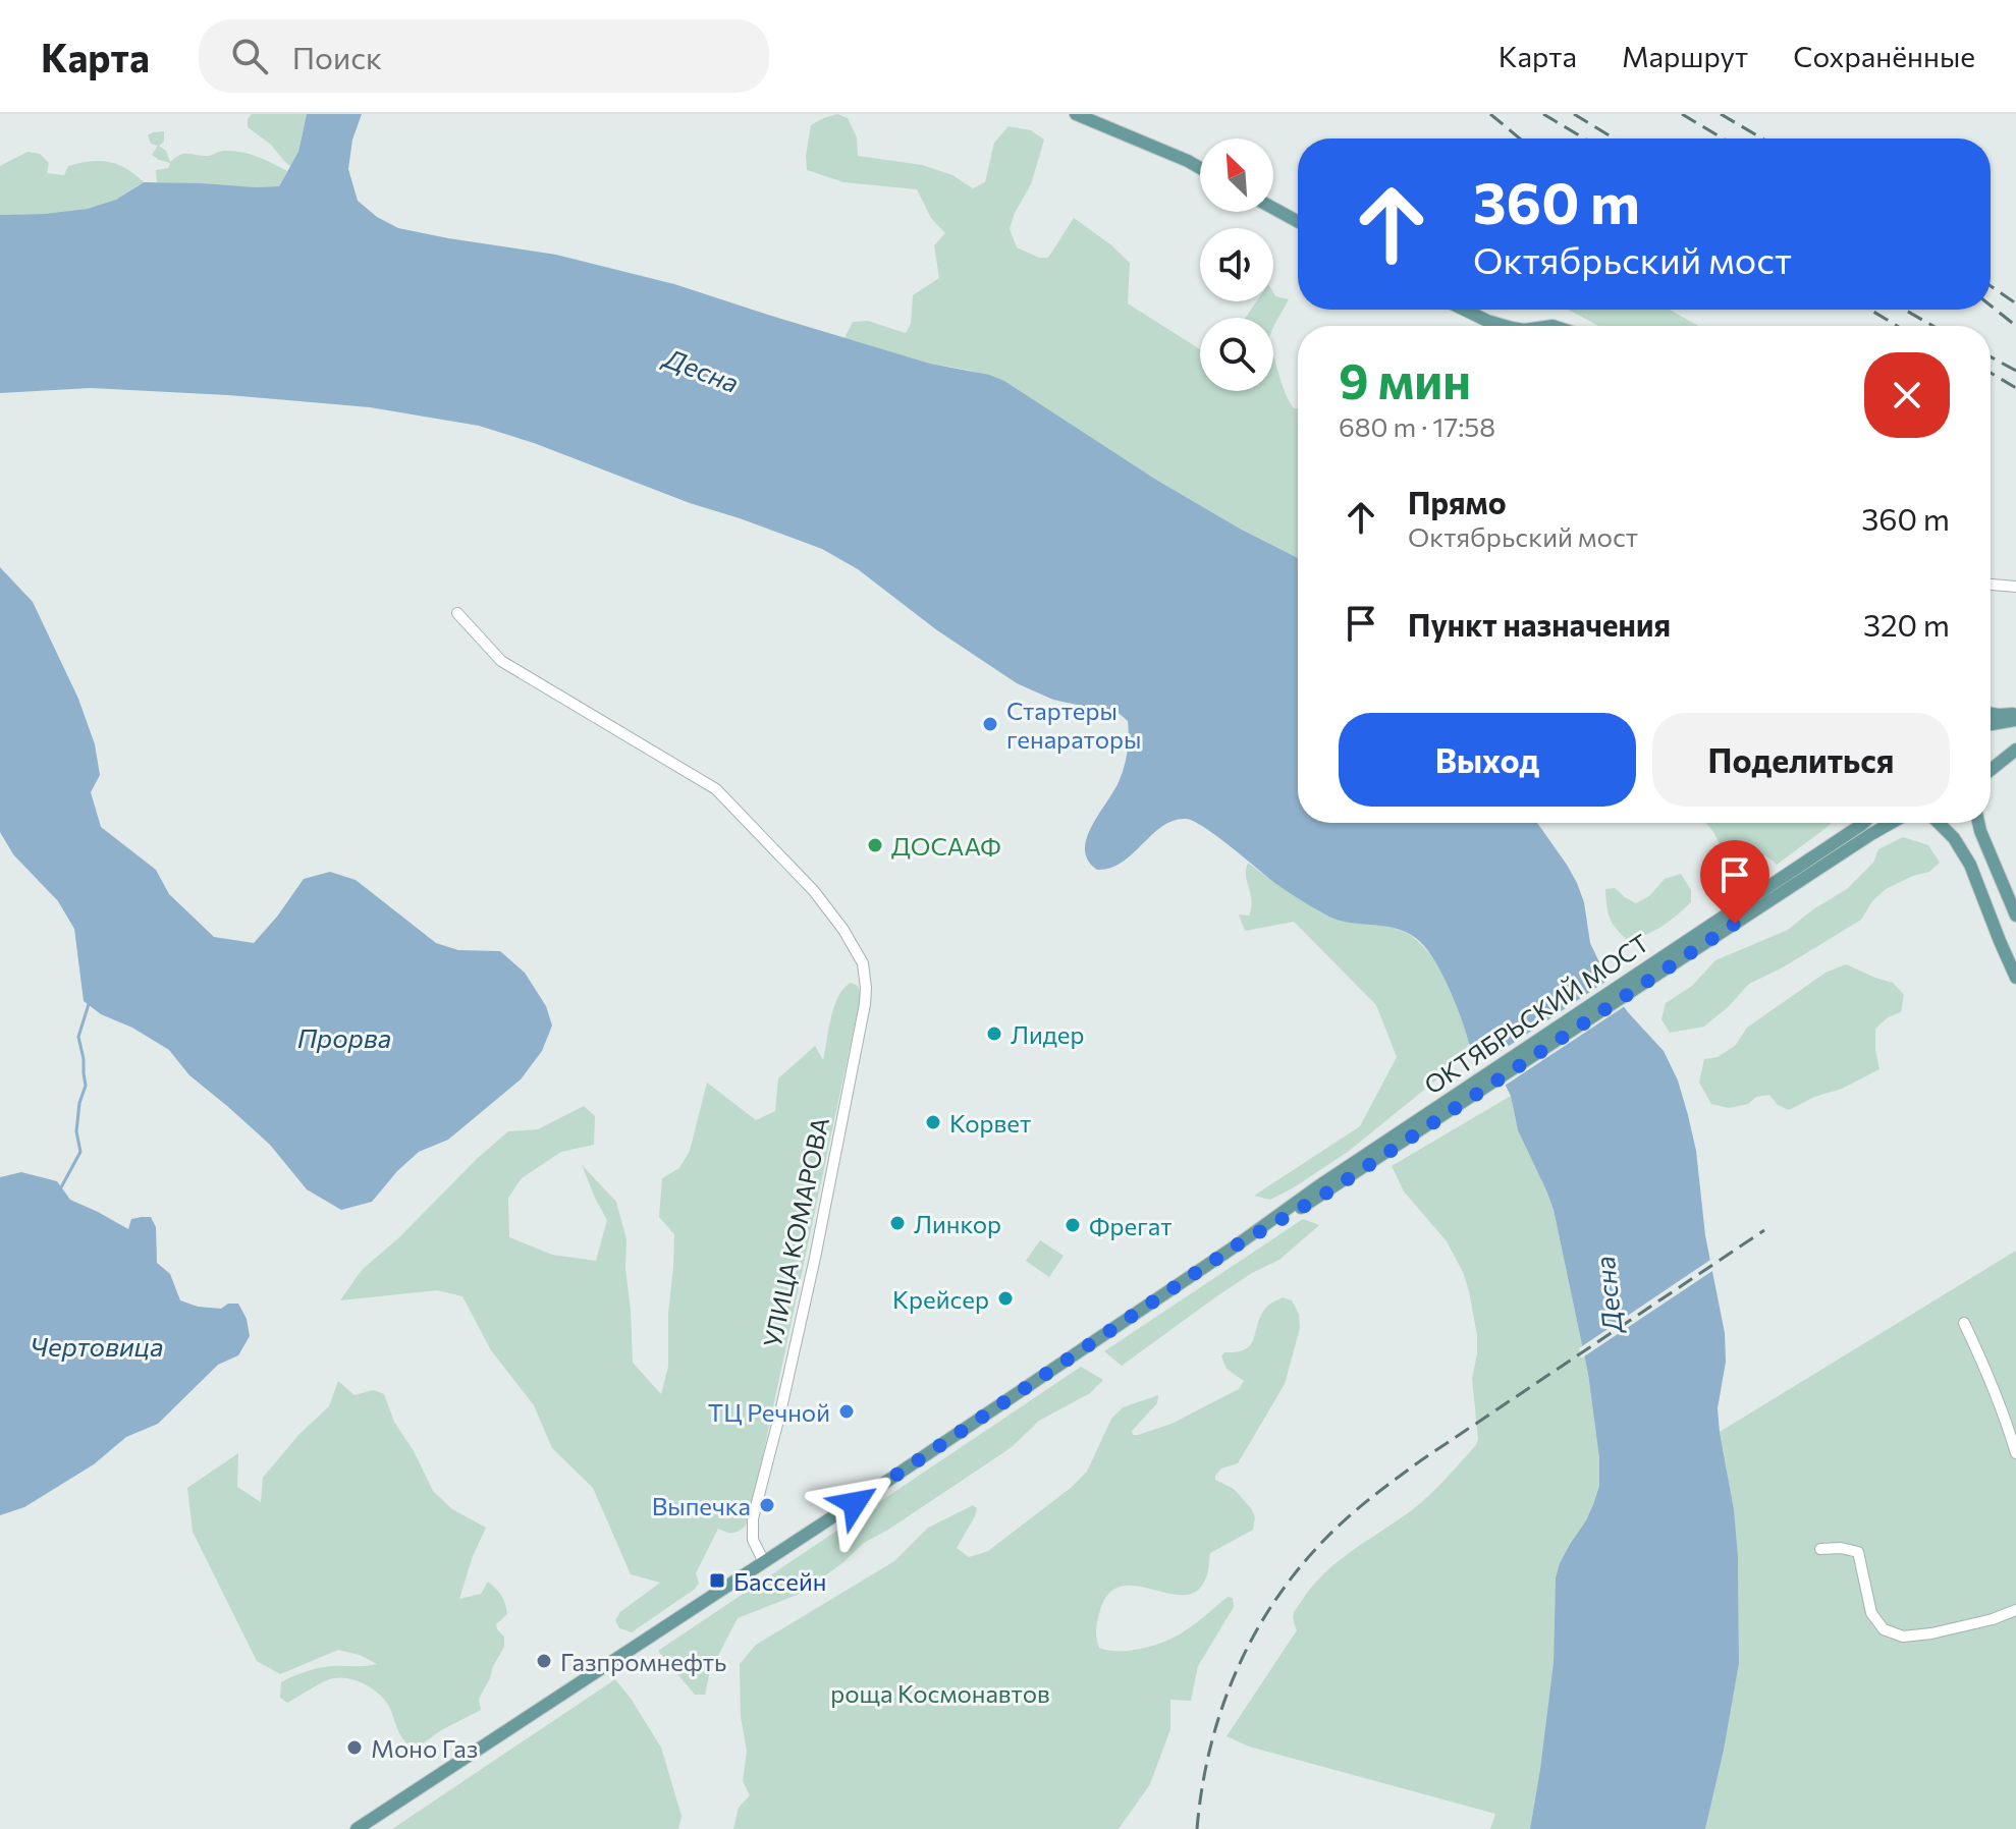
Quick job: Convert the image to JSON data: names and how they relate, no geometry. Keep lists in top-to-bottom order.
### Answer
{
  "streets": {
    "main road": ["ОКТЯБРЬСКИЙ МОСТ"],
    "street": ["УЛИЦА КОМАРОВА"]
  },
  "crossings": [
    ["ОКТЯБРЬСКИЙ МОСТ", "УЛИЦА КОМАРОВА"]
  ],
  "water": ["Десна", "Прорва", "Чертовица"],
  "parks": ["роща Космонавтов"],
  "places": {
    "other": [
      "Стартеры генараторы",
      "ДОСААФ",
      "Лидер",
      "Корвет",
      "Линкор",
      "Фрегат",
      "Крейсер",
      "ТЦ Речной",
      "Выпечка",
      "Газпромнефть",
      "Моно Газ"
    ],
    "transit": ["Бассейн"]
  },
  "north": "top left",
  "page": {
    "header": "Карта",
    "search": "Поиск",
    "nav": ["Карта", "Маршрут", "Сохранённые"],
    "turn": ["360 m", "Октябрьский мост"],
    "heading": ["9 мин", "680 m · 17:58"],
    "list": [
      {
        "name": "Прямо",
        "note": "Октябрьский мост",
        "value": "360 m"
      },
      {
        "name": "Пункт назначения",
        "value": "320 m"
      }
    ],
    "buttons": ["Выход", "Поделиться"]
  }
}
